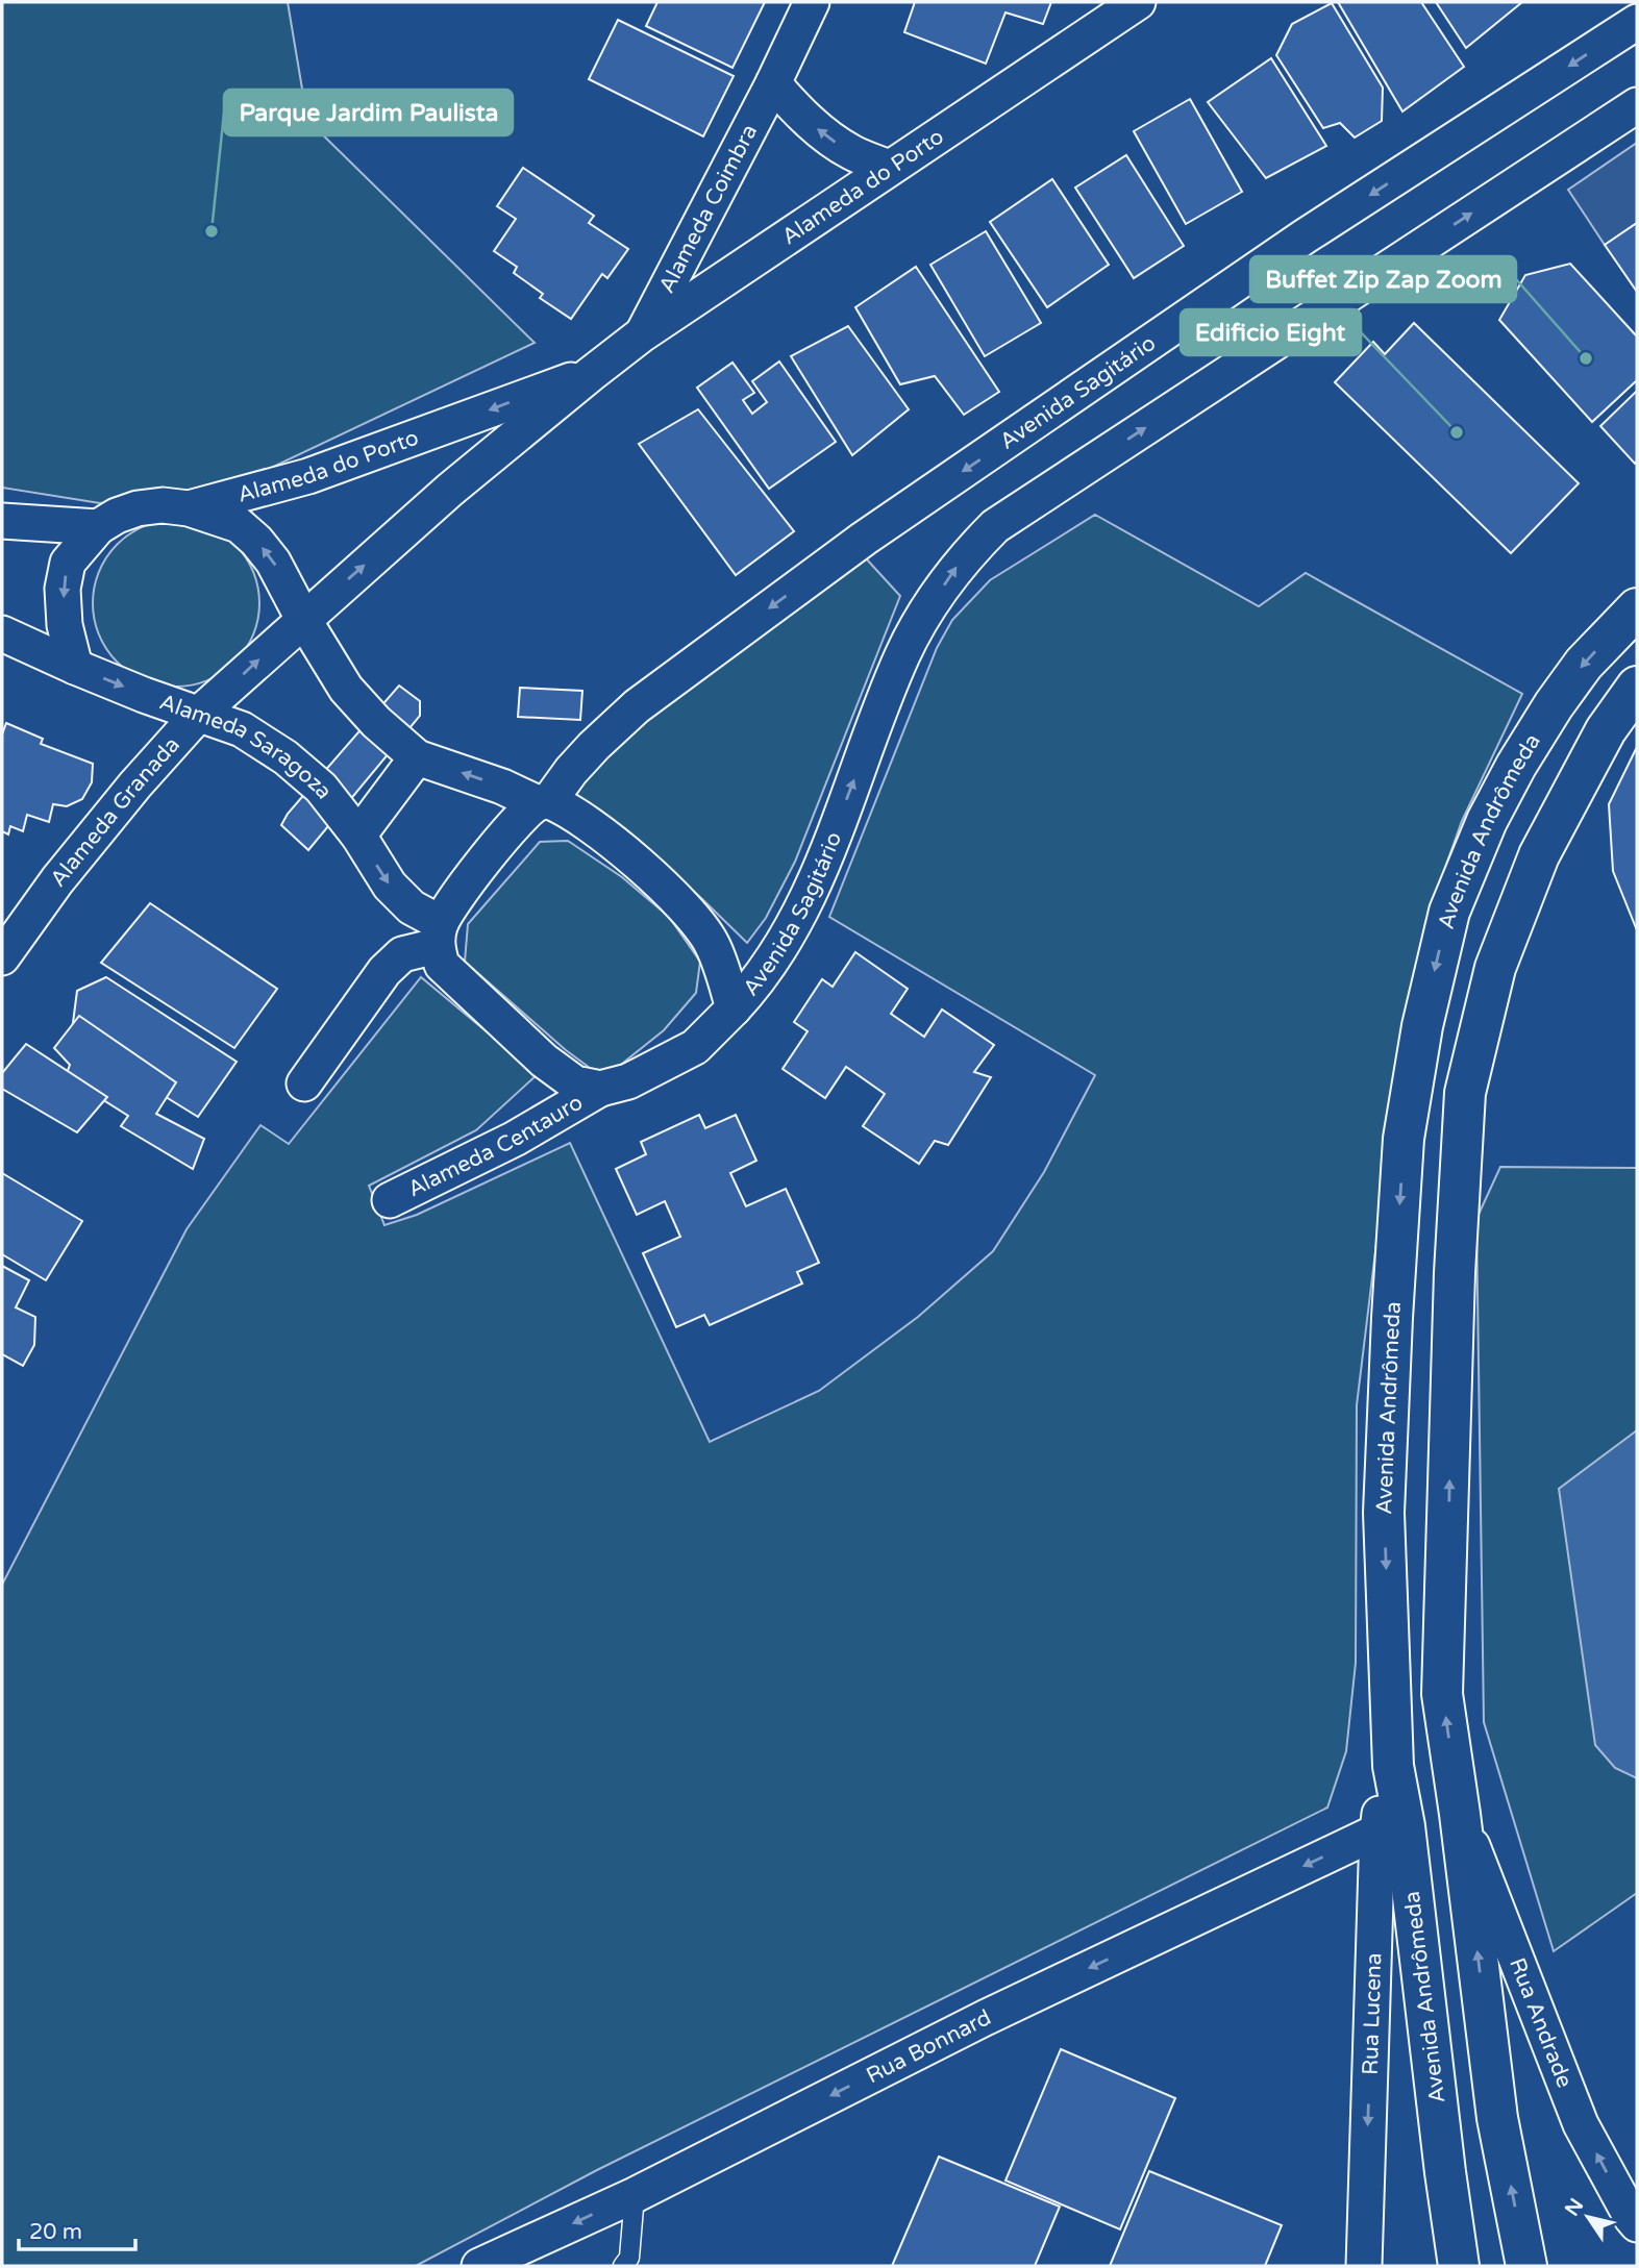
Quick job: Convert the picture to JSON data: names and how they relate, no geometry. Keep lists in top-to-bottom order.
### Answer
{
  "streets": {
    "main road": ["Avenida Andrômeda"],
    "street": [
      "Alameda do Porto",
      "Alameda Coimbra",
      "Avenida Sagitário",
      "Alameda Saragoza",
      "Alameda Granada",
      "Alameda Centauro",
      "Rua Lucena",
      "Rua Andrade",
      "Rua Bonnard"
    ]
  },
  "crossings": [
    ["Alameda do Porto", "Alameda Coimbra"],
    ["Alameda do Porto", "Alameda Saragoza"],
    ["Alameda do Porto", "Alameda Granada"],
    ["Avenida Sagitário", "Alameda Saragoza"],
    ["Avenida Sagitário", "Alameda Centauro"],
    ["Alameda Saragoza", "Alameda Granada"],
    ["Avenida Andrômeda", "Rua Lucena"],
    ["Rua Lucena", "Rua Bonnard"]
  ],
  "one_way": ["Rua Lucena", "Rua Andrade", "Rua Bonnard"],
  "places": ["Parque Jardim Paulista", "Buffet Zip Zap Zoom", "Edificio Eight"],
  "scale_bar": "20 m",
  "north": "top left"
}
